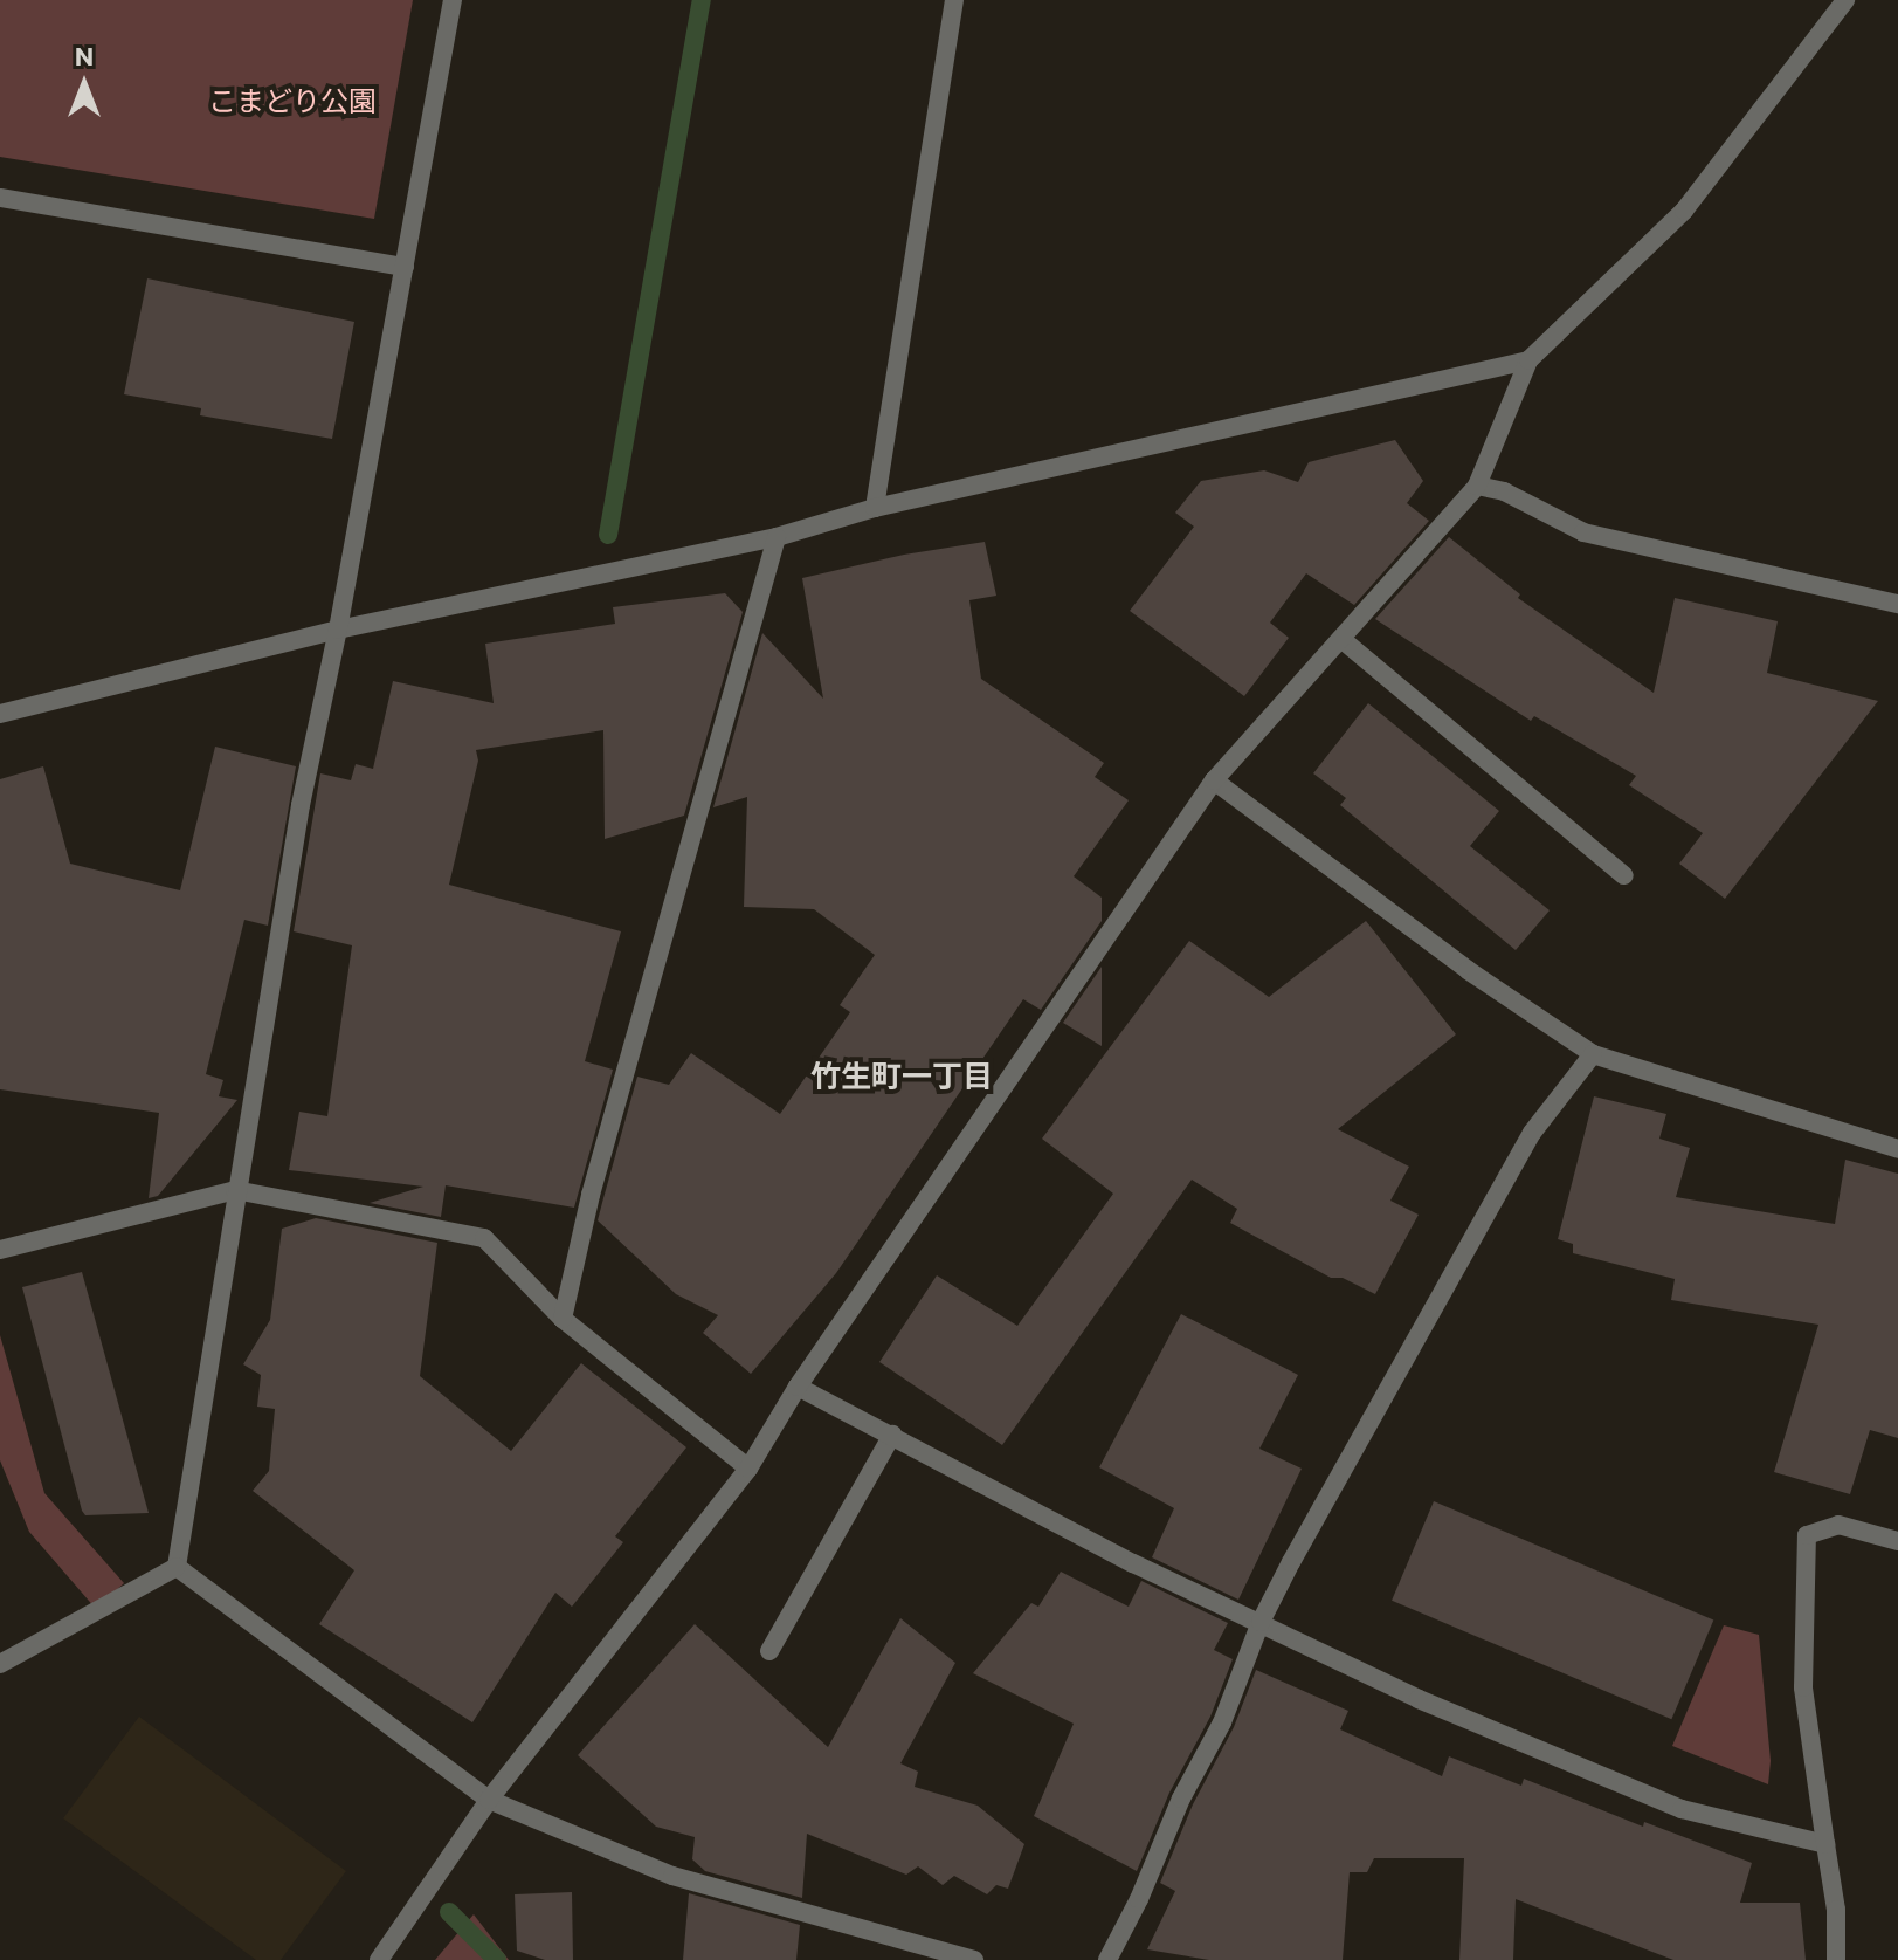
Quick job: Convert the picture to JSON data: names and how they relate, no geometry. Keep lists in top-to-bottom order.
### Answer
{
  "districts": ["竹生町一丁目"],
  "parks": ["こまどり公園"],
  "north": "top"
}
